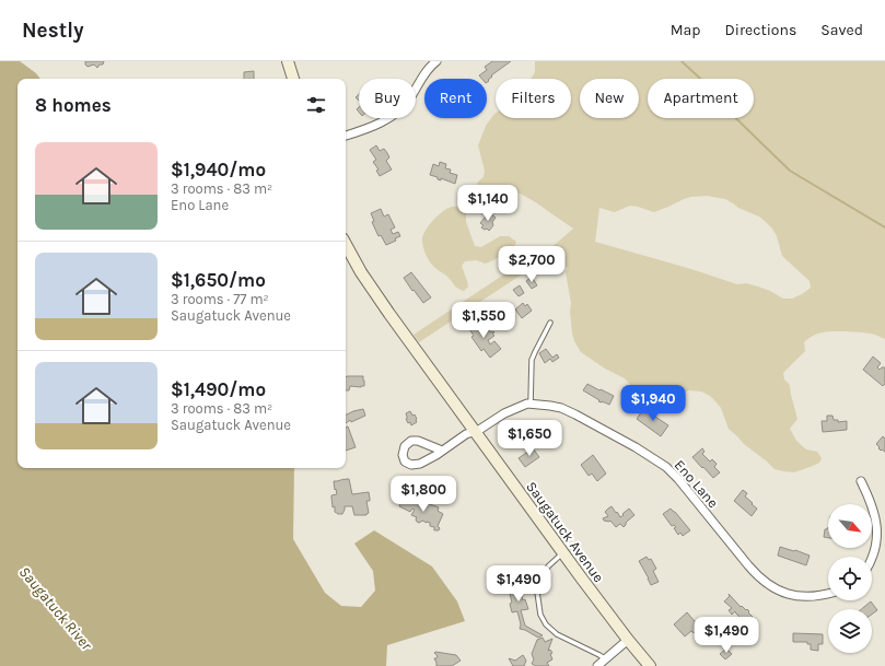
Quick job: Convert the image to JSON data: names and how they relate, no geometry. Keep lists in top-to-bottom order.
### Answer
{
  "streets": {
    "main road": ["Saugatuck Avenue"],
    "street": ["Eno Lane"]
  },
  "crossings": [
    ["Eno Lane", "Saugatuck Avenue"]
  ],
  "water": ["Saugatuck River"],
  "north": "bottom right",
  "page": {
    "header": "Nestly",
    "nav": ["Map", "Directions", "Saved"],
    "chip": [
      "Buy",
      "Rent",
      "Filters",
      "New",
      "Apartment"
    ],
    "heading": "8 homes",
    "list": [
      {
        "name": "$1,940/mo",
        "note": "3 rooms · 83 m² · Eno Lane"
      },
      {
        "name": "$1,650/mo",
        "note": "3 rooms · 77 m² · Saugatuck Avenue"
      },
      {
        "name": "$1,490/mo",
        "note": "3 rooms · 83 m² · Saugatuck Avenue"
      }
    ],
    "price": [
      "$1,140",
      "$2,700",
      "$1,550",
      "$1,940",
      "$1,650",
      "$1,800",
      "$1,490",
      "$1,490"
    ]
  }
}
